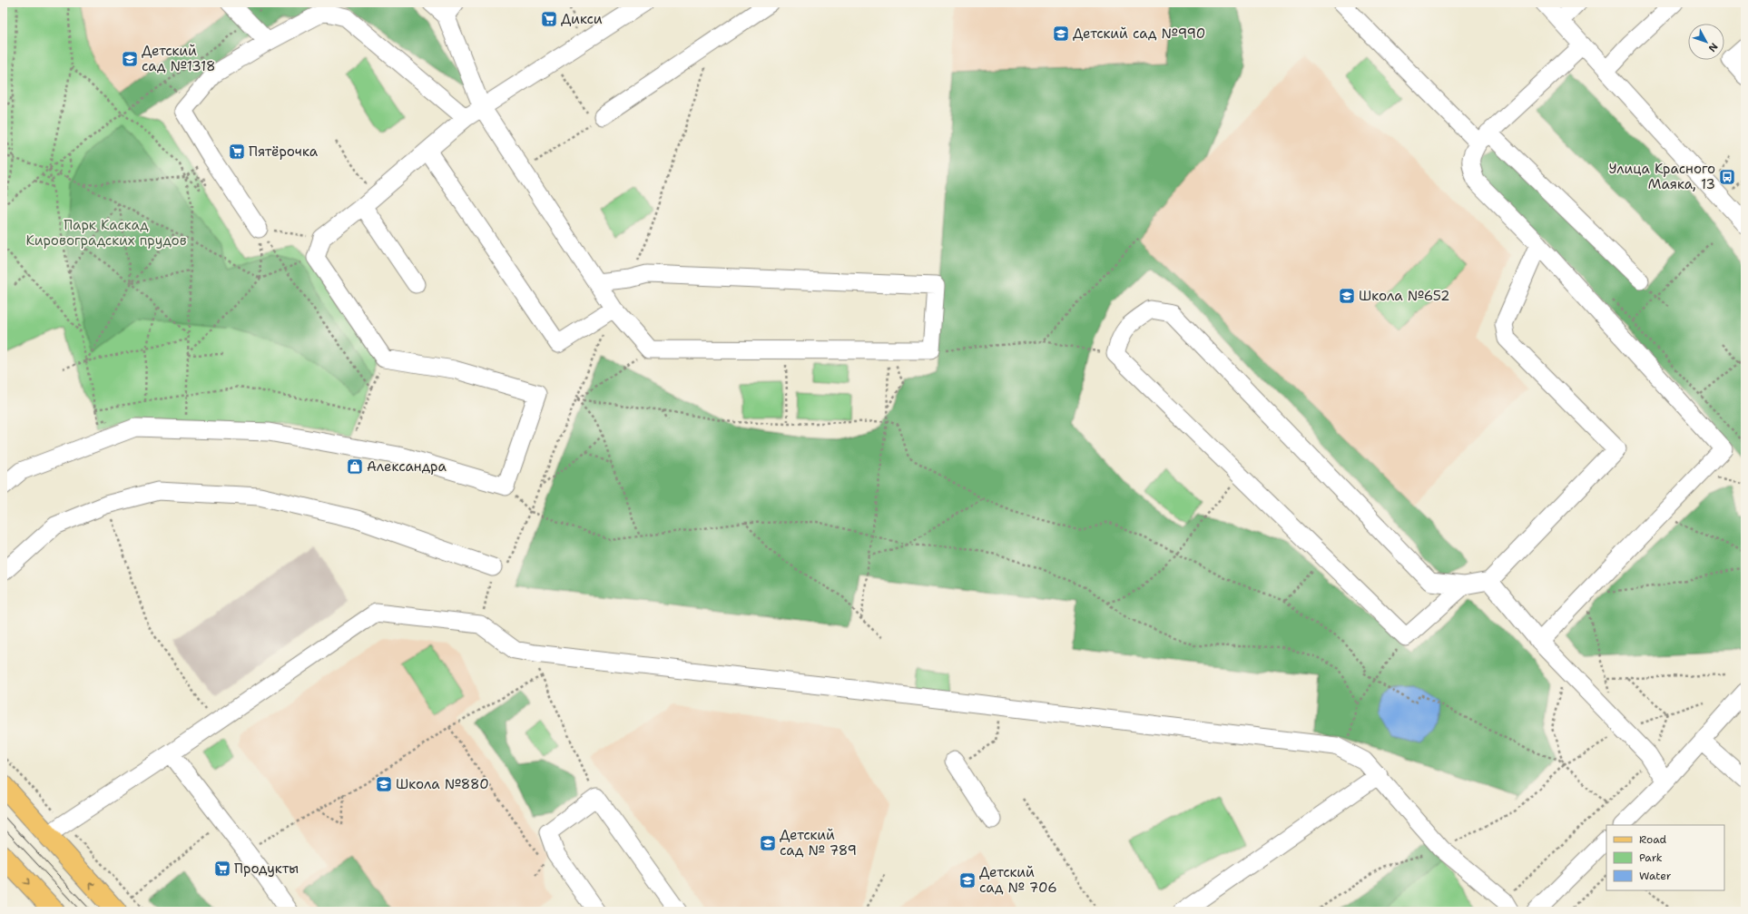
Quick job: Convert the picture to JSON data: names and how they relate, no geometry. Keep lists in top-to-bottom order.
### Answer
{
  "parks": ["Парк Каскад Кировоградских прудов"],
  "places": {
    "supermarket": ["Дикси", "Пятёрочка", "Продукты"],
    "school or university": [
      "Детский сад №990",
      "Детский сад №1318",
      "Школа №652",
      "Школа №880",
      "Детский сад № 789",
      "Детский сад № 706"
    ],
    "bus stop": ["Улица Красного Маяка, 13"],
    "shop": ["Александра"]
  },
  "legend": ["Road", "Park", "Water"],
  "north": "bottom right"
}
